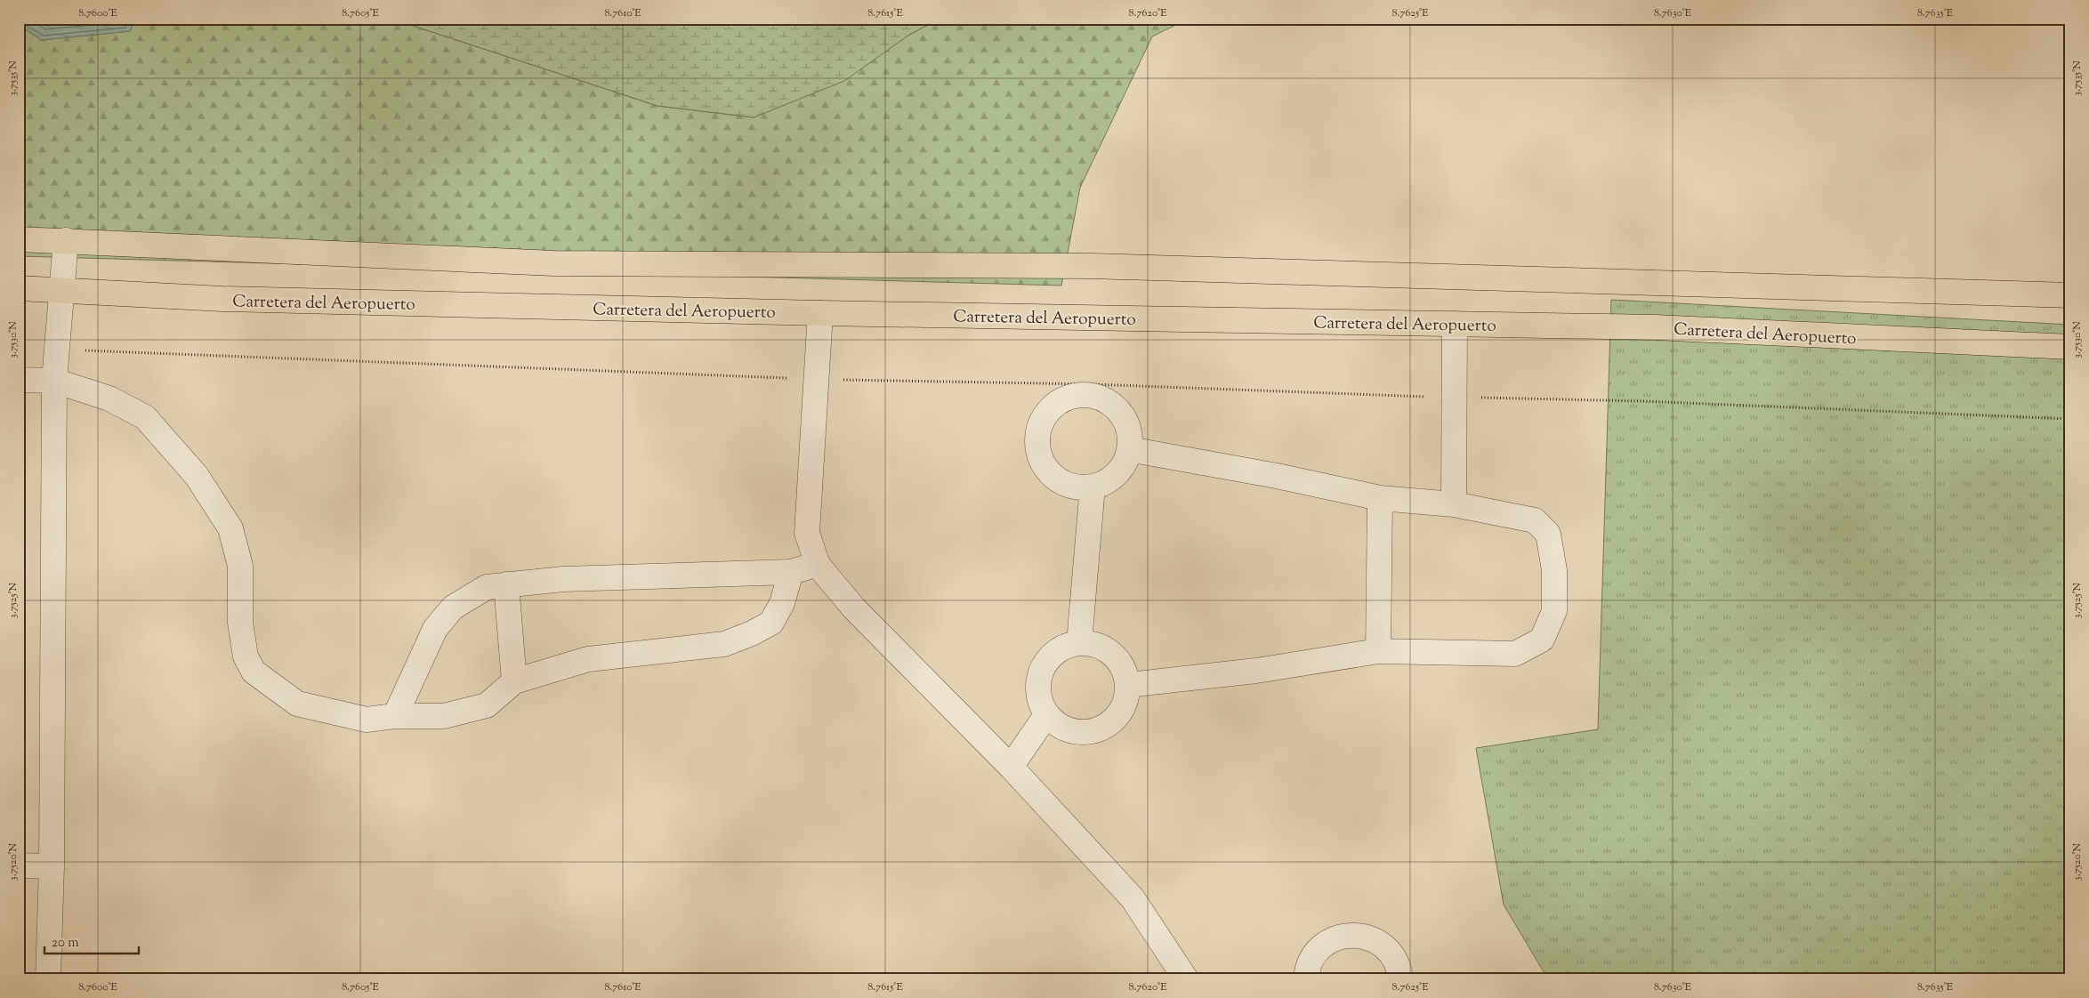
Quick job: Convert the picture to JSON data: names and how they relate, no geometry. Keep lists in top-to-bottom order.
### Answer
{
  "streets": {
    "main road": ["Carretera del Aeropuerto"]
  },
  "scale_bar": "20 m",
  "coordinates": [
    "8.7600°E",
    "8.7605°E",
    "8.7610°E",
    "8.7615°E",
    "8.7620°E",
    "8.7625°E",
    "8.7630°E",
    "8.7635°E",
    "3.7535°N",
    "3.7530°N",
    "3.7525°N",
    "3.7520°N"
  ]
}
